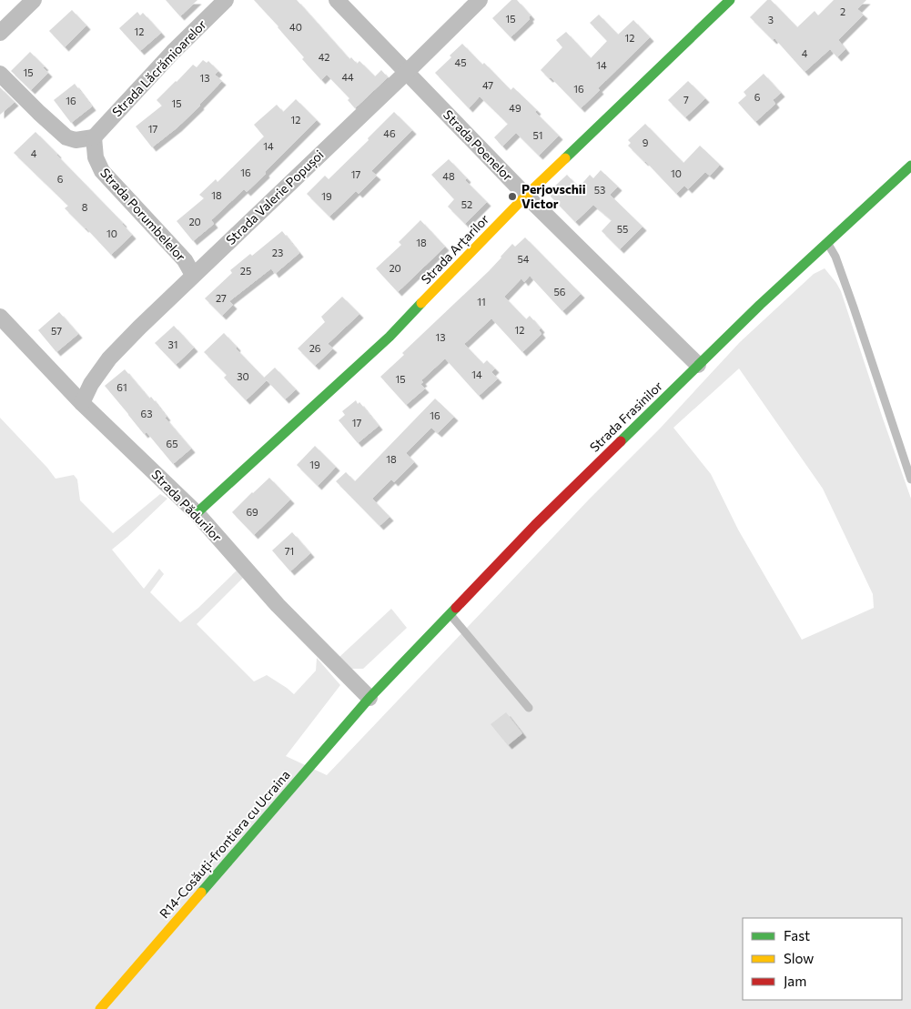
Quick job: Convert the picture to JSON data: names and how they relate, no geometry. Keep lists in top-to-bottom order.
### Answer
{
  "streets": {
    "main road": ["Strada Arțarilor", "Strada Frasinilor", "R14-Cosăuți-frontiera cu Ucraina"],
    "street": [
      "Strada Lăcrămioarelor",
      "Strada Poenelor",
      "Strada Valerie Popușoi",
      "Strada Porumbelelor",
      "Strada Pădurilor"
    ]
  },
  "crossings": [
    ["Strada Lăcrămioarelor", "Strada Porumbelelor"],
    ["Strada Poenelor", "Strada Valerie Popușoi"],
    ["Strada Poenelor", "Strada Arțarilor"],
    ["Strada Poenelor", "Strada Frasinilor"],
    ["Strada Valerie Popușoi", "Strada Porumbelelor"],
    ["Strada Valerie Popușoi", "Strada Pădurilor"],
    ["Strada Arțarilor", "Strada Pădurilor"],
    ["Strada Frasinilor", "Strada Pădurilor"],
    ["Strada Frasinilor", "R14-Cosăuți-frontiera cu Ucraina"],
    ["Strada Pădurilor", "R14-Cosăuți-frontiera cu Ucraina"]
  ],
  "places": ["Perjovschii Victor"],
  "house_numbers": [
    "2",
    "15",
    "3",
    "40",
    "12",
    "12",
    "4",
    "42",
    "45",
    "14",
    "15",
    "44",
    "13",
    "47",
    "16",
    "6",
    "7",
    "16",
    "15",
    "49",
    "12",
    "17",
    "46",
    "51",
    "9",
    "14",
    "4",
    "16",
    "10",
    "17",
    "48",
    "6",
    "53",
    "18",
    "19",
    "52",
    "8",
    "20",
    "55",
    "10",
    "18",
    "23",
    "54",
    "20",
    "25",
    "56",
    "27",
    "11",
    "12",
    "57",
    "13",
    "31",
    "26",
    "14",
    "30",
    "15",
    "61",
    "63",
    "16",
    "17",
    "65",
    "18",
    "19",
    "69",
    "71"
  ],
  "legend": ["Fast", "Slow", "Jam"]
}
